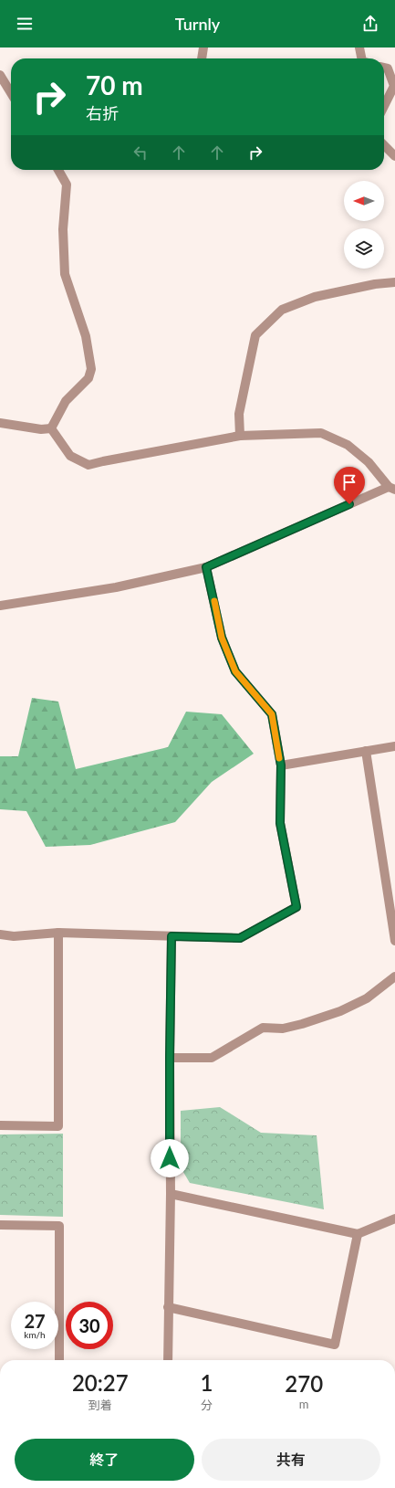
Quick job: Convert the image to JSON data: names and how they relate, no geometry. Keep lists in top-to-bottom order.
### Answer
{
  "north": "left",
  "page": {
    "header": "Turnly",
    "turn": ["70 m", "右折"],
    "speed": "27 km/h",
    "limit": "30",
    "eta": [
      "20:27",
      "到着",
      "1",
      "分",
      "270",
      "m"
    ],
    "buttons": ["終了", "共有"]
  }
}
